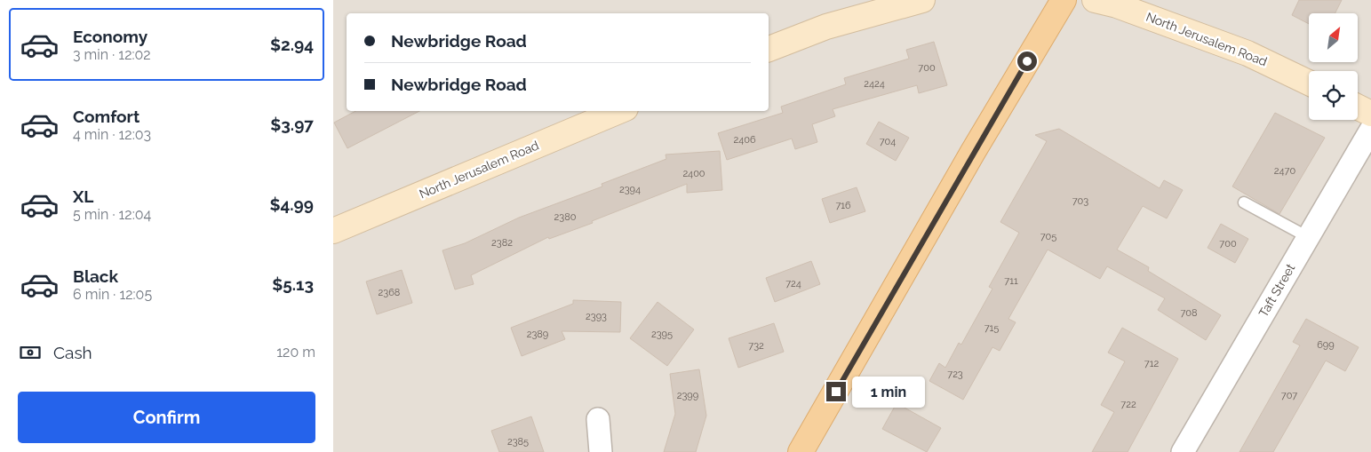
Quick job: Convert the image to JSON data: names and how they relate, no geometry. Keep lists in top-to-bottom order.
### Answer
{
  "streets": {
    "main road": ["North Jerusalem Road"],
    "street": ["Taft Street"]
  },
  "house_numbers": [
    "700",
    "2424",
    "2406",
    "704",
    "2470",
    "2400",
    "2394",
    "703",
    "716",
    "2380",
    "705",
    "2382",
    "700",
    "711",
    "724",
    "2368",
    "708",
    "2393",
    "715",
    "2389",
    "2395",
    "699",
    "732",
    "712",
    "723",
    "2399",
    "707",
    "722",
    "2385"
  ],
  "north": "top right",
  "page": {
    "list": [
      {
        "name": "Economy",
        "note": "3 min · 12:02",
        "value": "$2.94"
      },
      {
        "name": "Comfort",
        "note": "4 min · 12:03",
        "value": "$3.97"
      },
      {
        "name": "XL",
        "note": "5 min · 12:04",
        "value": "$4.99"
      },
      {
        "name": "Black",
        "note": "6 min · 12:05",
        "value": "$5.13"
      }
    ],
    "banner": ["Newbridge Road", "Newbridge Road"],
    "pay": ["Cash", "120 m"],
    "bubble": "1 min",
    "buttons": "Confirm"
  }
}
